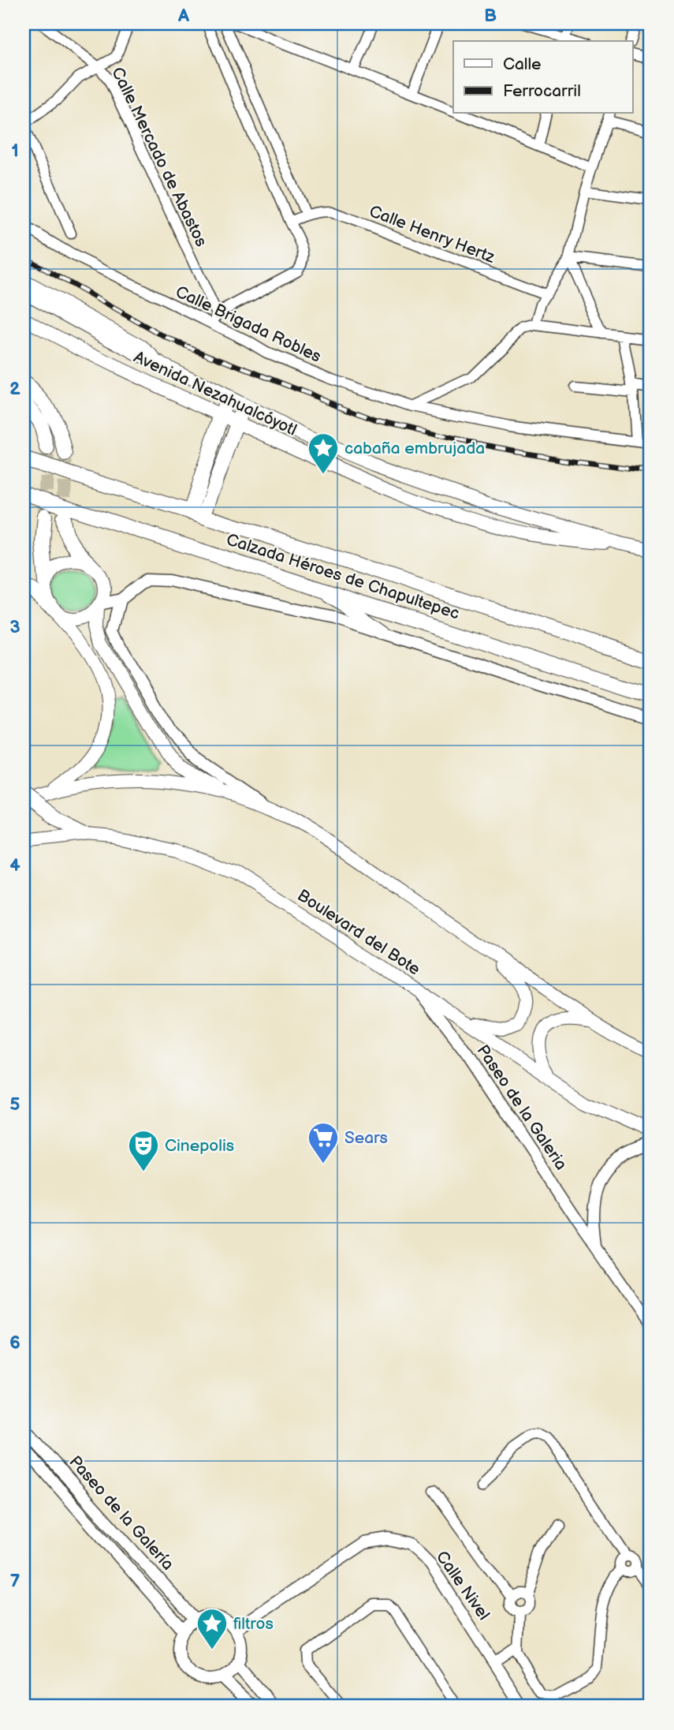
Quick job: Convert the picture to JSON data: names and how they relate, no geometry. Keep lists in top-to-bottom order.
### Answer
{
  "streets": {
    "main road": ["Avenida Nezahualcóyotl", "Calzada Héroes de Chapultepec", "Boulevard del Bote"],
    "street": [
      "Calle Mercado de Abastos",
      "Calle Henry Hertz",
      "Calle Brigada Robles",
      "Paseo de la Galeria",
      "Paseo de la Galería",
      "Calle Nivel"
    ]
  },
  "crossings": [
    ["Boulevard del Bote", "Paseo de la Galeria"],
    ["Paseo de la Galería", "Calle Nivel"]
  ],
  "places": {
    "place": ["cabaña embrujada", "filtros"],
    "supermarket": ["Sears"],
    "theatre": ["Cinepolis"]
  },
  "legend": ["Calle", "Ferrocarril"],
  "grid": {
    "columns": ["A", "B"],
    "rows": [
      "1",
      "2",
      "3",
      "4",
      "5",
      "6",
      "7"
    ]
  }
}
